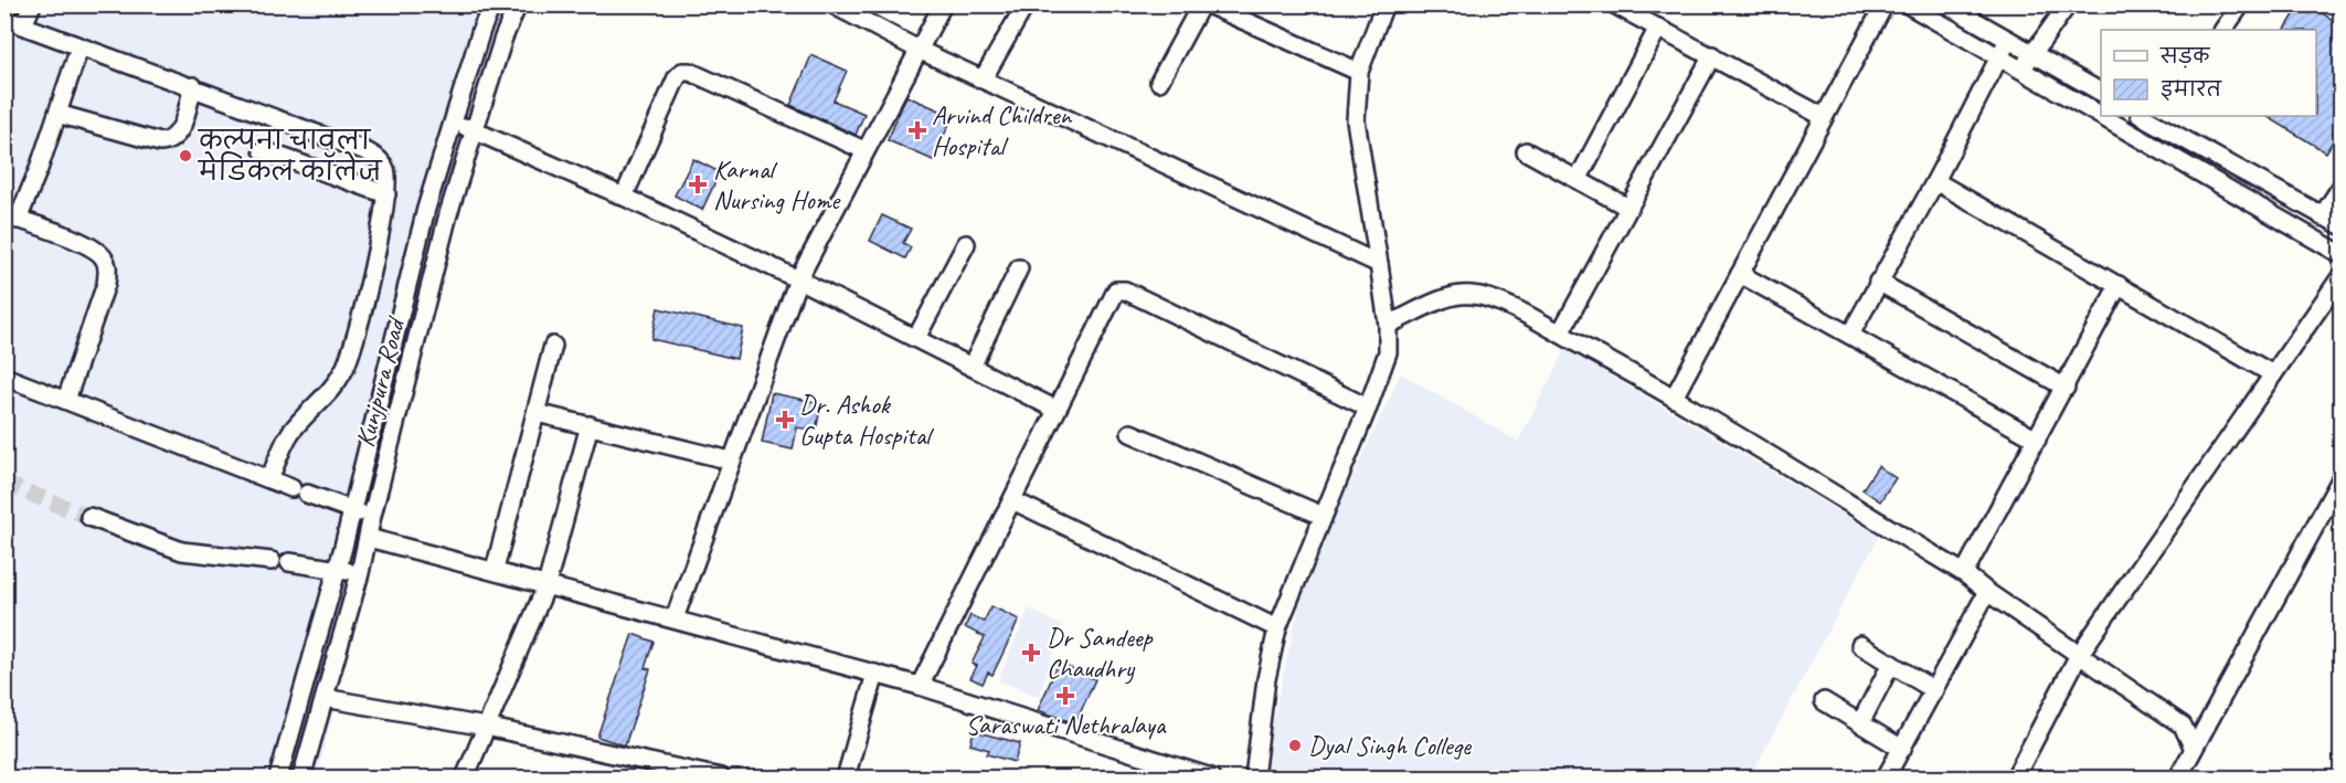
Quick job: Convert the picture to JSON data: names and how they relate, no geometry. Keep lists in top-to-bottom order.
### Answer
{
  "streets": {
    "street": ["Kunjpura Road"]
  },
  "places": {
    "health": [
      "Arvind Children Hospital",
      "Karnal Nursing Home",
      "Dr. Ashok Gupta Hospital",
      "Dr Sandeep Chaudhry",
      "Saraswati Nethralaya"
    ],
    "other": ["कल्पना चावला मेडिकल कॉलेज", "Dyal Singh College"]
  },
  "legend": ["सड़क", "इमारत"]
}
